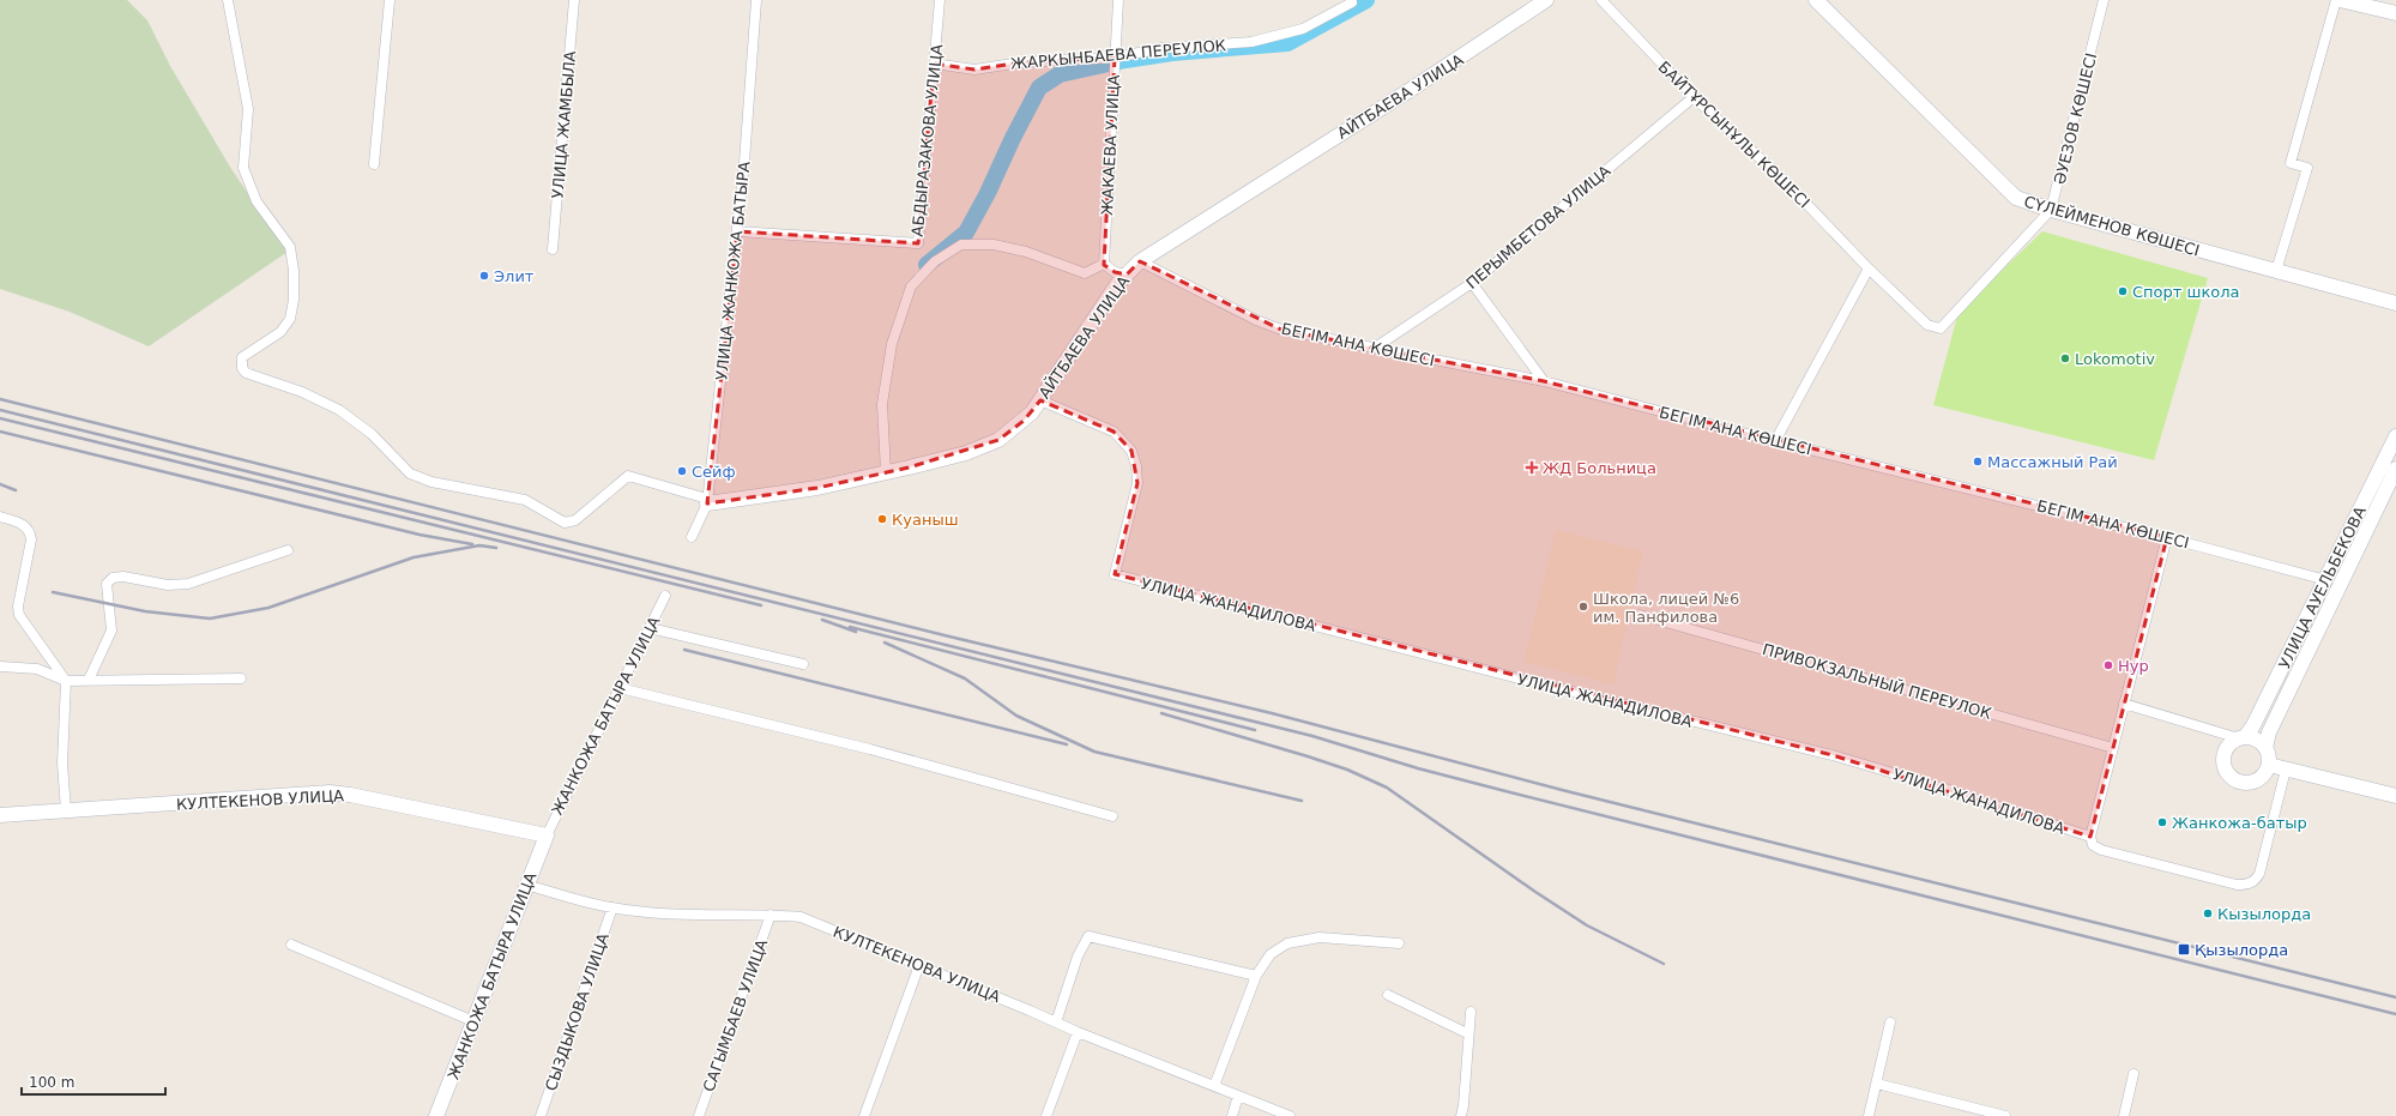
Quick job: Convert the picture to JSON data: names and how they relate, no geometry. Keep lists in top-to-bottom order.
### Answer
{
  "streets": {
    "street": [
      "ЖАРКЫНБАЕВА ПЕРЕУЛОК",
      "АЙТБАЕВА УЛИЦА",
      "ӘУЕЗОВ КӨШЕСІ",
      "УЛИЦА ЖАМБЫЛА",
      "БАЙТҰРСЫНҰЛЫ КӨШЕСІ",
      "АБДЫРАЗАКОВА УЛИЦА",
      "ЖАКАЕВА УЛИЦА",
      "СҮЛЕЙМЕНОВ КӨШЕСІ",
      "ПЕРЫМБЕТОВА УЛИЦА",
      "УЛИЦА ЖАНКОЖА БАТЫРА",
      "БЕГІМ АНА КӨШЕСІ",
      "УЛИЦА АУЕЛЬБЕКОВА",
      "УЛИЦА ЖАНАДИЛОВА",
      "ПРИВОКЗАЛЬНЫЙ ПЕРЕУЛОК",
      "ЖАНКОЖА БАТЫРА УЛИЦА",
      "КУЛТЕКЕНОВ УЛИЦА",
      "КУЛТЕКЕНОВА УЛИЦА",
      "СЫЗДЫКОВА УЛИЦА",
      "САГЫМБАЕВ УЛИЦА"
    ]
  },
  "crossings": [
    ["ЖАРКЫНБАЕВА ПЕРЕУЛОК", "АБДЫРАЗАКОВА УЛИЦА"],
    ["ЖАРКЫНБАЕВА ПЕРЕУЛОК", "ЖАКАЕВА УЛИЦА"],
    ["АЙТБАЕВА УЛИЦА", "УЛИЦА ЖАНКОЖА БАТЫРА"],
    ["АЙТБАЕВА УЛИЦА", "БЕГІМ АНА КӨШЕСІ"],
    ["АЙТБАЕВА УЛИЦА", "УЛИЦА ЖАНАДИЛОВА"],
    ["ӘУЕЗОВ КӨШЕСІ", "БАЙТҰРСЫНҰЛЫ КӨШЕСІ"],
    ["ӘУЕЗОВ КӨШЕСІ", "СҮЛЕЙМЕНОВ КӨШЕСІ"],
    ["БАЙТҰРСЫНҰЛЫ КӨШЕСІ", "ПЕРЫМБЕТОВА УЛИЦА"],
    ["АБДЫРАЗАКОВА УЛИЦА", "УЛИЦА ЖАНКОЖА БАТЫРА"],
    ["ПЕРЫМБЕТОВА УЛИЦА", "БЕГІМ АНА КӨШЕСІ"],
    ["БЕГІМ АНА КӨШЕСІ", "УЛИЦА АУЕЛЬБЕКОВА"],
    ["ЖАНКОЖА БАТЫРА УЛИЦА", "КУЛТЕКЕНОВ УЛИЦА"],
    ["ЖАНКОЖА БАТЫРА УЛИЦА", "КУЛТЕКЕНОВА УЛИЦА"],
    ["КУЛТЕКЕНОВА УЛИЦА", "СЫЗДЫКОВА УЛИЦА"],
    ["КУЛТЕКЕНОВА УЛИЦА", "САГЫМБАЕВ УЛИЦА"]
  ],
  "places": {
    "other": [
      "Элит",
      "Спорт школа",
      "Lokomotiv",
      "Массажный Рай",
      "Сейф",
      "Куаныш",
      "Школа, лицей №6 им. Панфилова",
      "Нур",
      "Жанкожа-батыр",
      "Кызылорда"
    ],
    "health": ["ЖД Больница"],
    "transit": ["Қызылорда"]
  },
  "scale_bar": "100 m"
}
